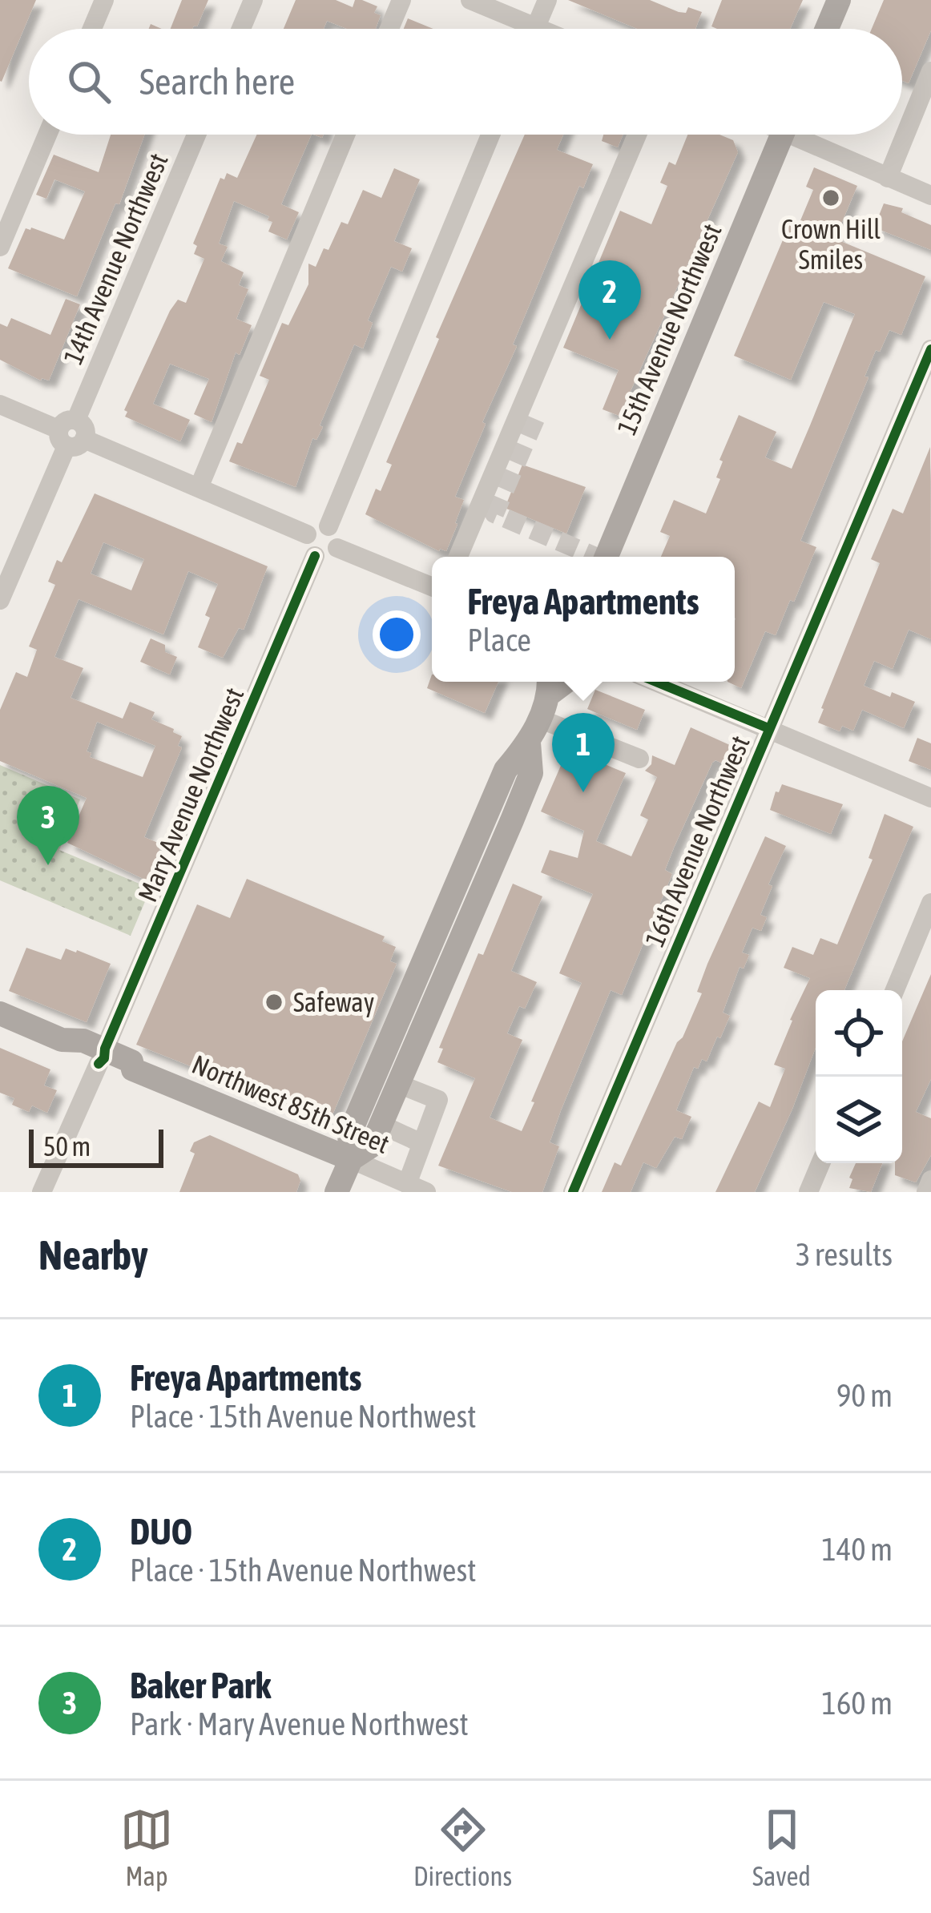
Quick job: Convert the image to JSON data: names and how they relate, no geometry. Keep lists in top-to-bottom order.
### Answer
{
  "streets": {
    "main road": ["15th Avenue Northwest", "Northwest 85th Street"],
    "street": ["14th Avenue Northwest", "Mary Avenue Northwest", "16th Avenue Northwest"]
  },
  "crossings": [
    ["Mary Avenue Northwest", "Northwest 85th Street"]
  ],
  "places": ["Crown Hill Smiles", "Safeway"],
  "scale_bar": "50 m",
  "page": {
    "search": "Search here",
    "pins": ["2", "1", "3"],
    "popup": ["Freya Apartments", "Place"],
    "scale": "50 m",
    "heading": ["Nearby", "3 results"],
    "list": [
      {
        "mark": "1",
        "name": "Freya Apartments",
        "note": "Place · 15th Avenue Northwest",
        "value": "90 m"
      },
      {
        "mark": "2",
        "name": "DUO",
        "note": "Place · 15th Avenue Northwest",
        "value": "140 m"
      },
      {
        "mark": "3",
        "name": "Baker Park",
        "note": "Park · Mary Avenue Northwest",
        "value": "160 m"
      }
    ],
    "nav": ["Map", "Directions", "Saved"]
  }
}
